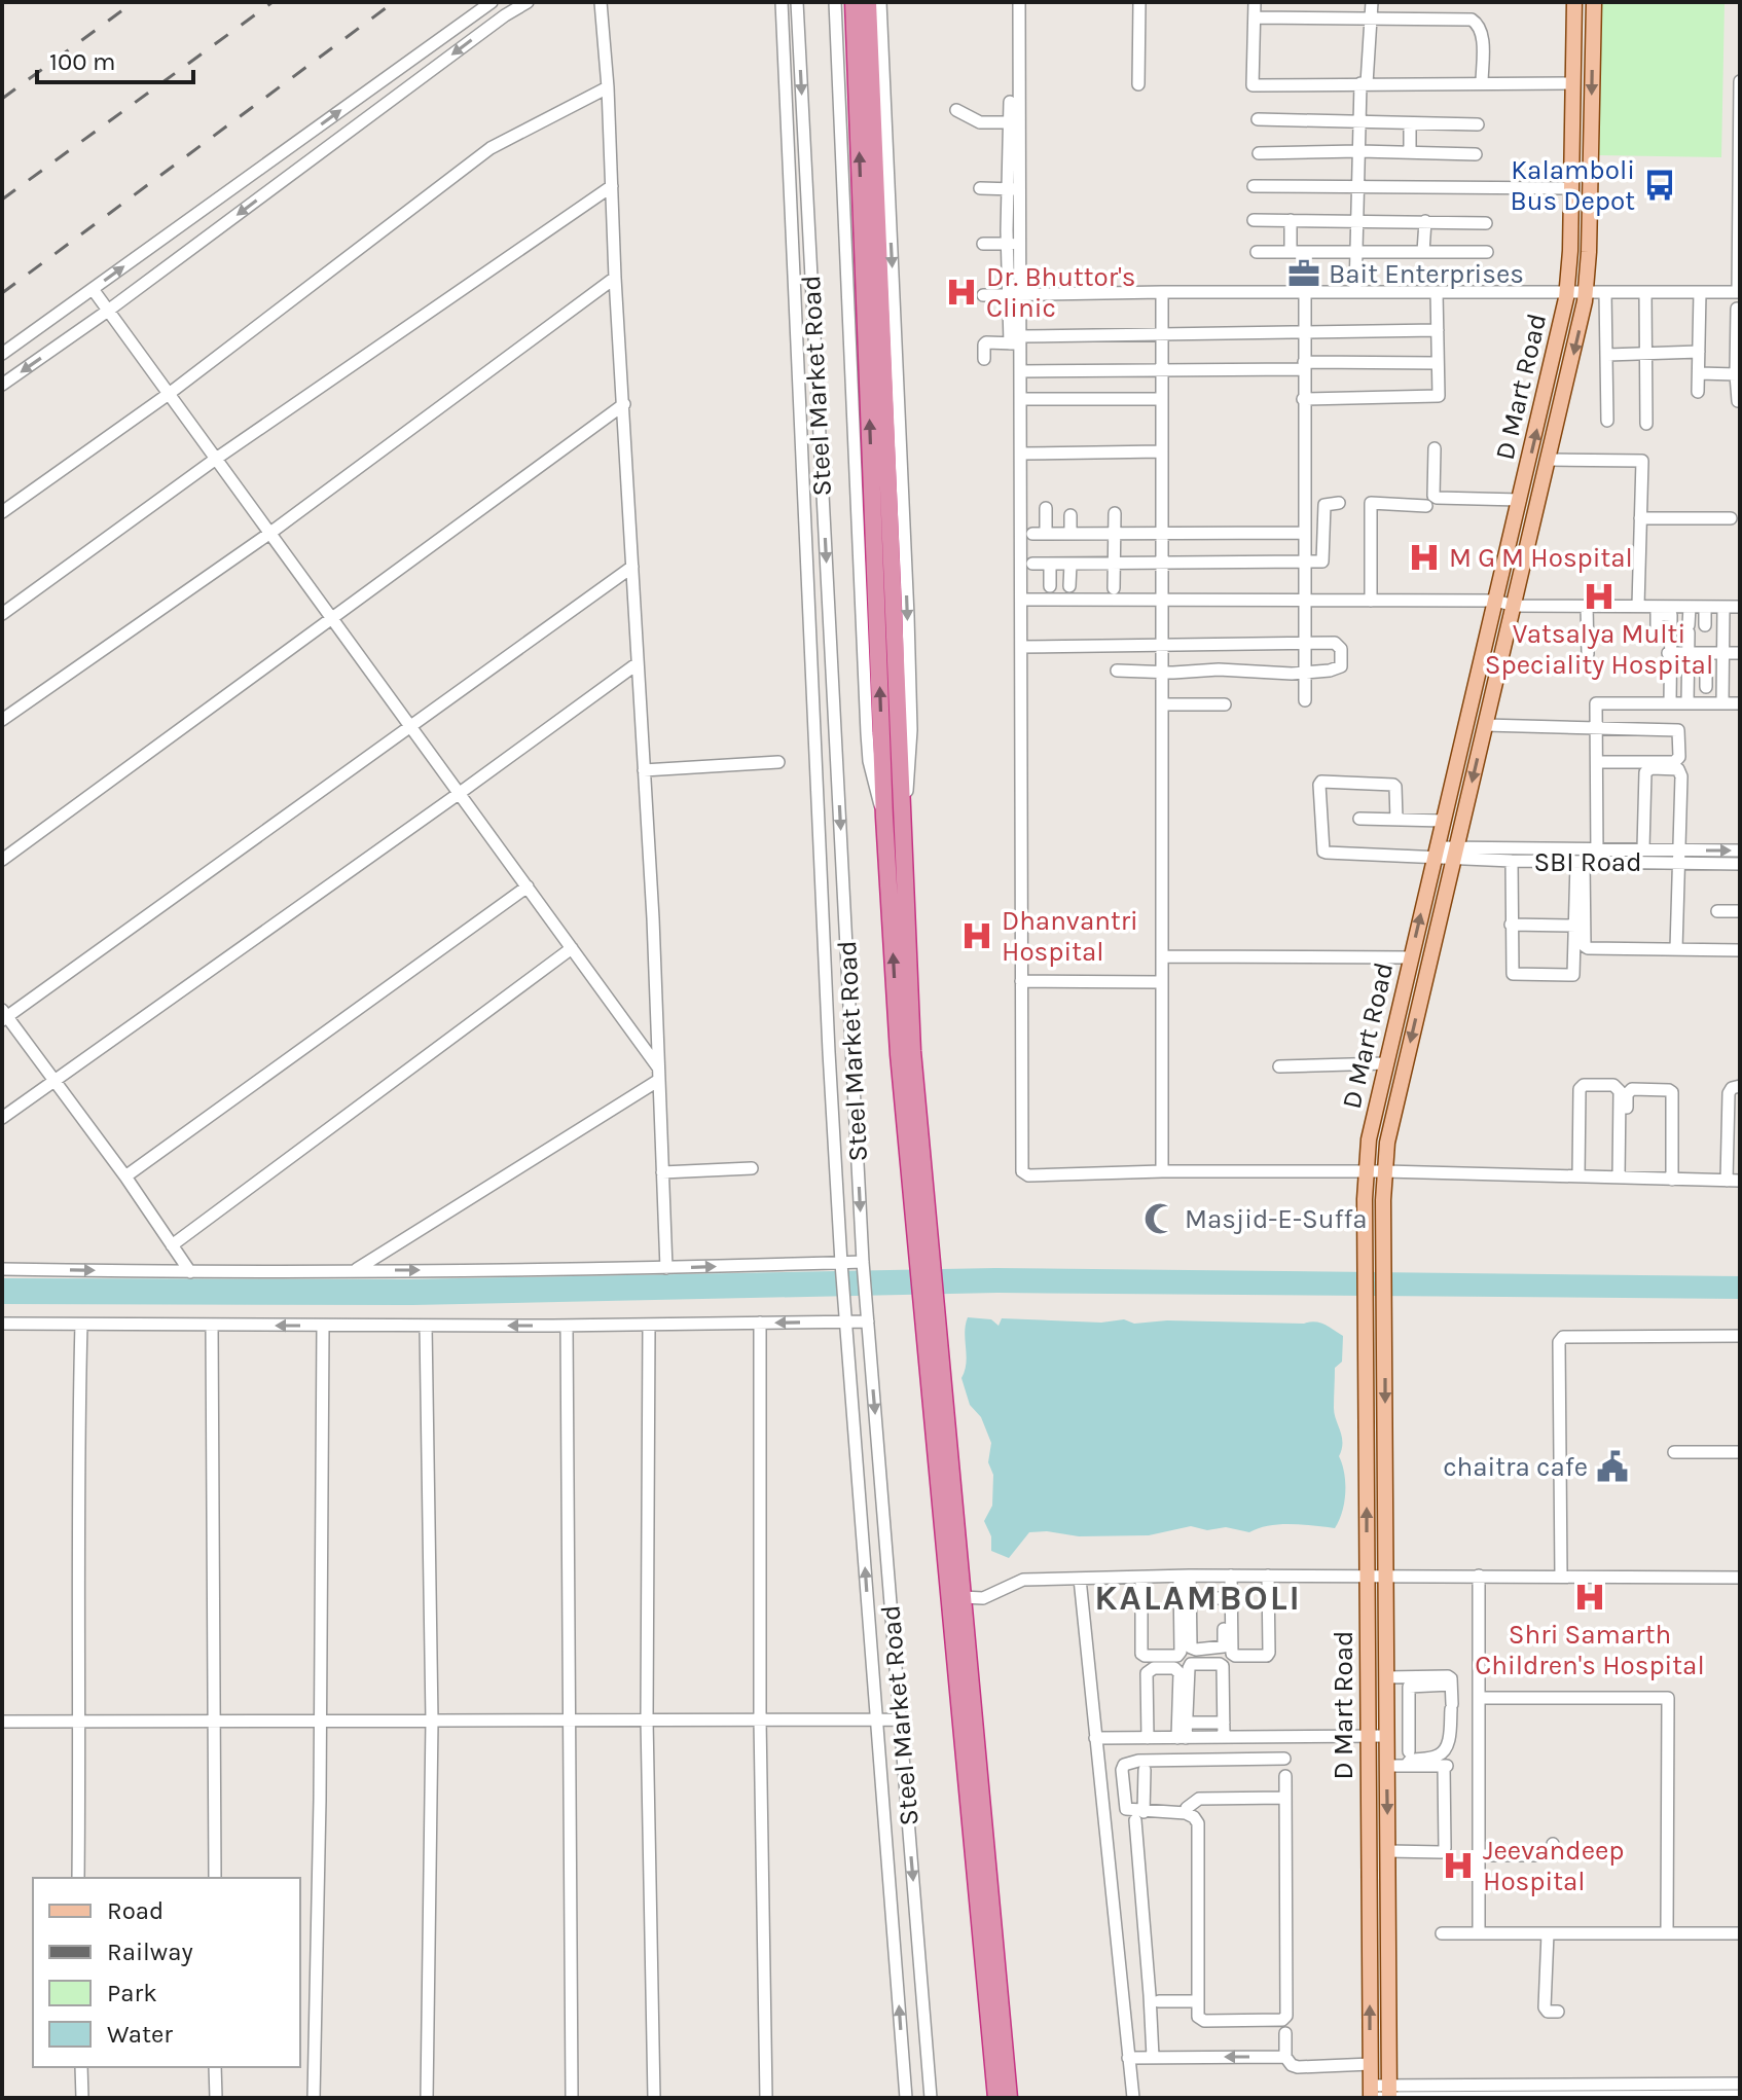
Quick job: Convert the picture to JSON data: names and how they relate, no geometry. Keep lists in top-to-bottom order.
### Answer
{
  "streets": {
    "main road": ["D Mart Road"],
    "street": ["Steel Market Road", "SBI Road"]
  },
  "crossings": [
    ["D Mart Road", "SBI Road"]
  ],
  "districts": ["KALAMBOLI"],
  "places": {
    "bus stop": ["Kalamboli Bus Depot"],
    "office": ["Bait Enterprises"],
    "hospital": [
      "Dr. Bhuttor's Clinic",
      "M G M Hospital",
      "Vatsalya Multi Speciality Hospital",
      "Dhanvantri Hospital",
      "Shri Samarth Children's Hospital",
      "Jeevandeep Hospital"
    ],
    "mosque": ["Masjid-E-Suffa"],
    "public building": ["chaitra cafe"]
  },
  "legend": [
    "Road",
    "Railway",
    "Park",
    "Water"
  ],
  "scale_bar": "100 m"
}
